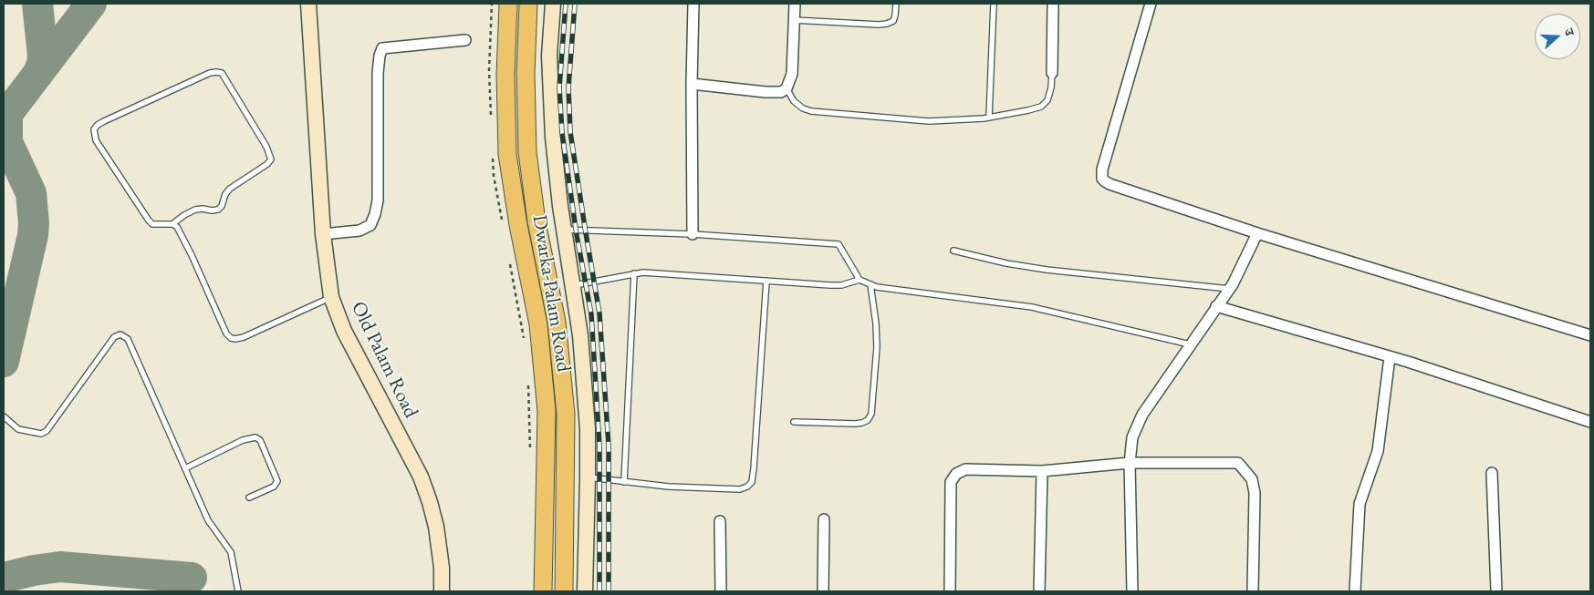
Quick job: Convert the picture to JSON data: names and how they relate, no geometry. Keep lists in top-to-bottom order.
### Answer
{
  "streets": {
    "main road": ["Dwarka-Palam Road"],
    "street": ["Old Palam Road"]
  },
  "north": "right"
}
